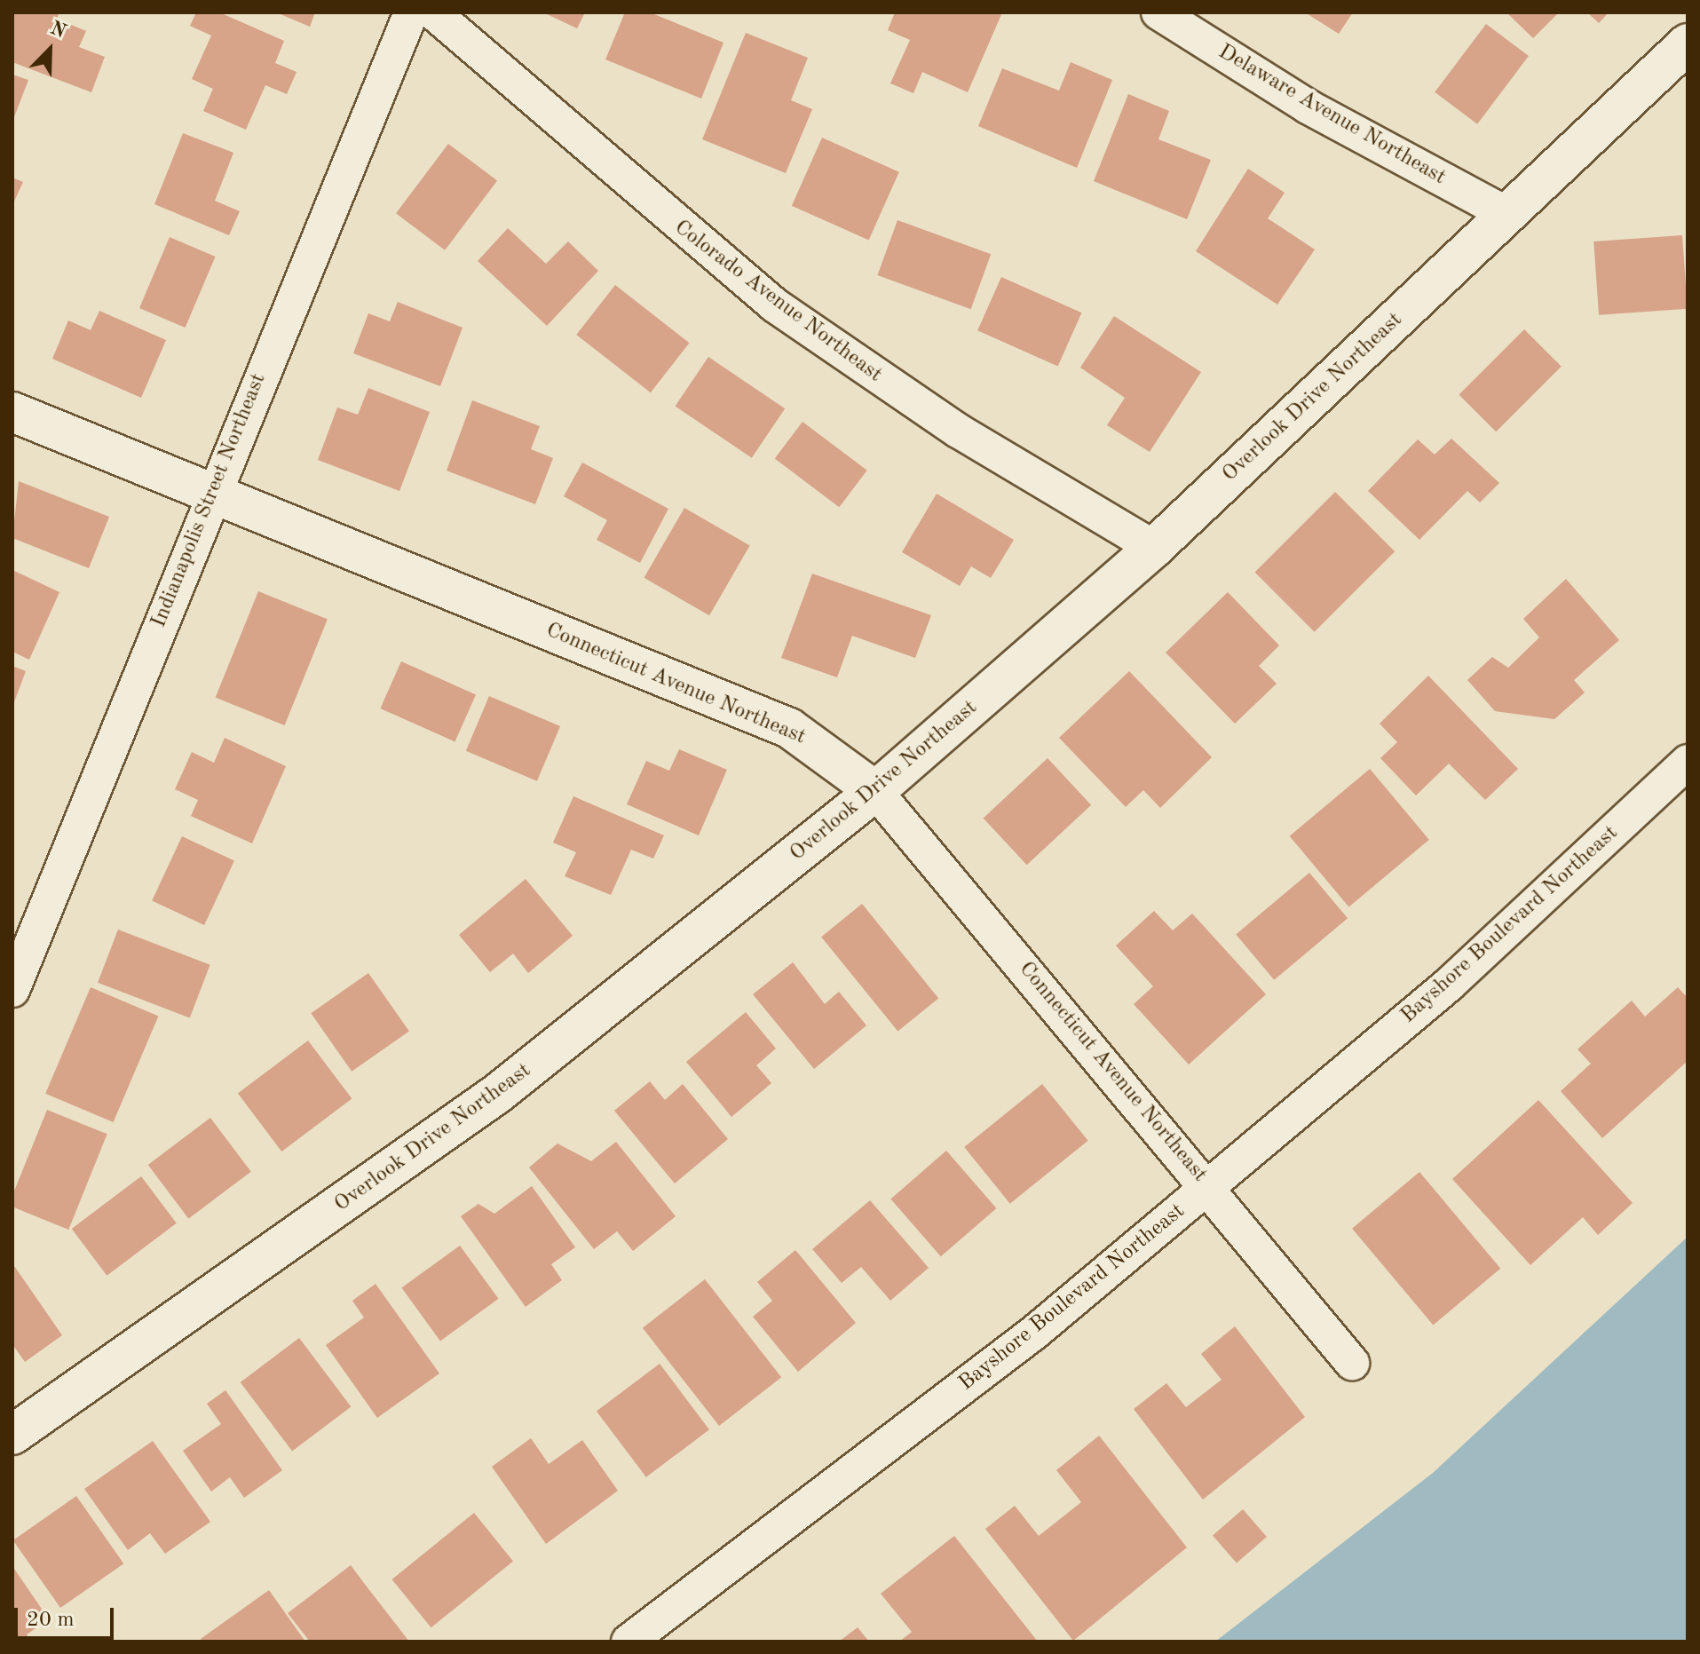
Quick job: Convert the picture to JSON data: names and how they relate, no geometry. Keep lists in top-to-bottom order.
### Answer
{
  "streets": {
    "street": [
      "Delaware Avenue Northeast",
      "Colorado Avenue Northeast",
      "Overlook Drive Northeast",
      "Indianapolis Street Northeast",
      "Connecticut Avenue Northeast",
      "Bayshore Boulevard Northeast"
    ]
  },
  "crossings": [
    ["Delaware Avenue Northeast", "Overlook Drive Northeast"],
    ["Colorado Avenue Northeast", "Overlook Drive Northeast"],
    ["Overlook Drive Northeast", "Connecticut Avenue Northeast"],
    ["Indianapolis Street Northeast", "Connecticut Avenue Northeast"],
    ["Connecticut Avenue Northeast", "Bayshore Boulevard Northeast"]
  ],
  "scale_bar": "20 m",
  "north": "top right"
}
